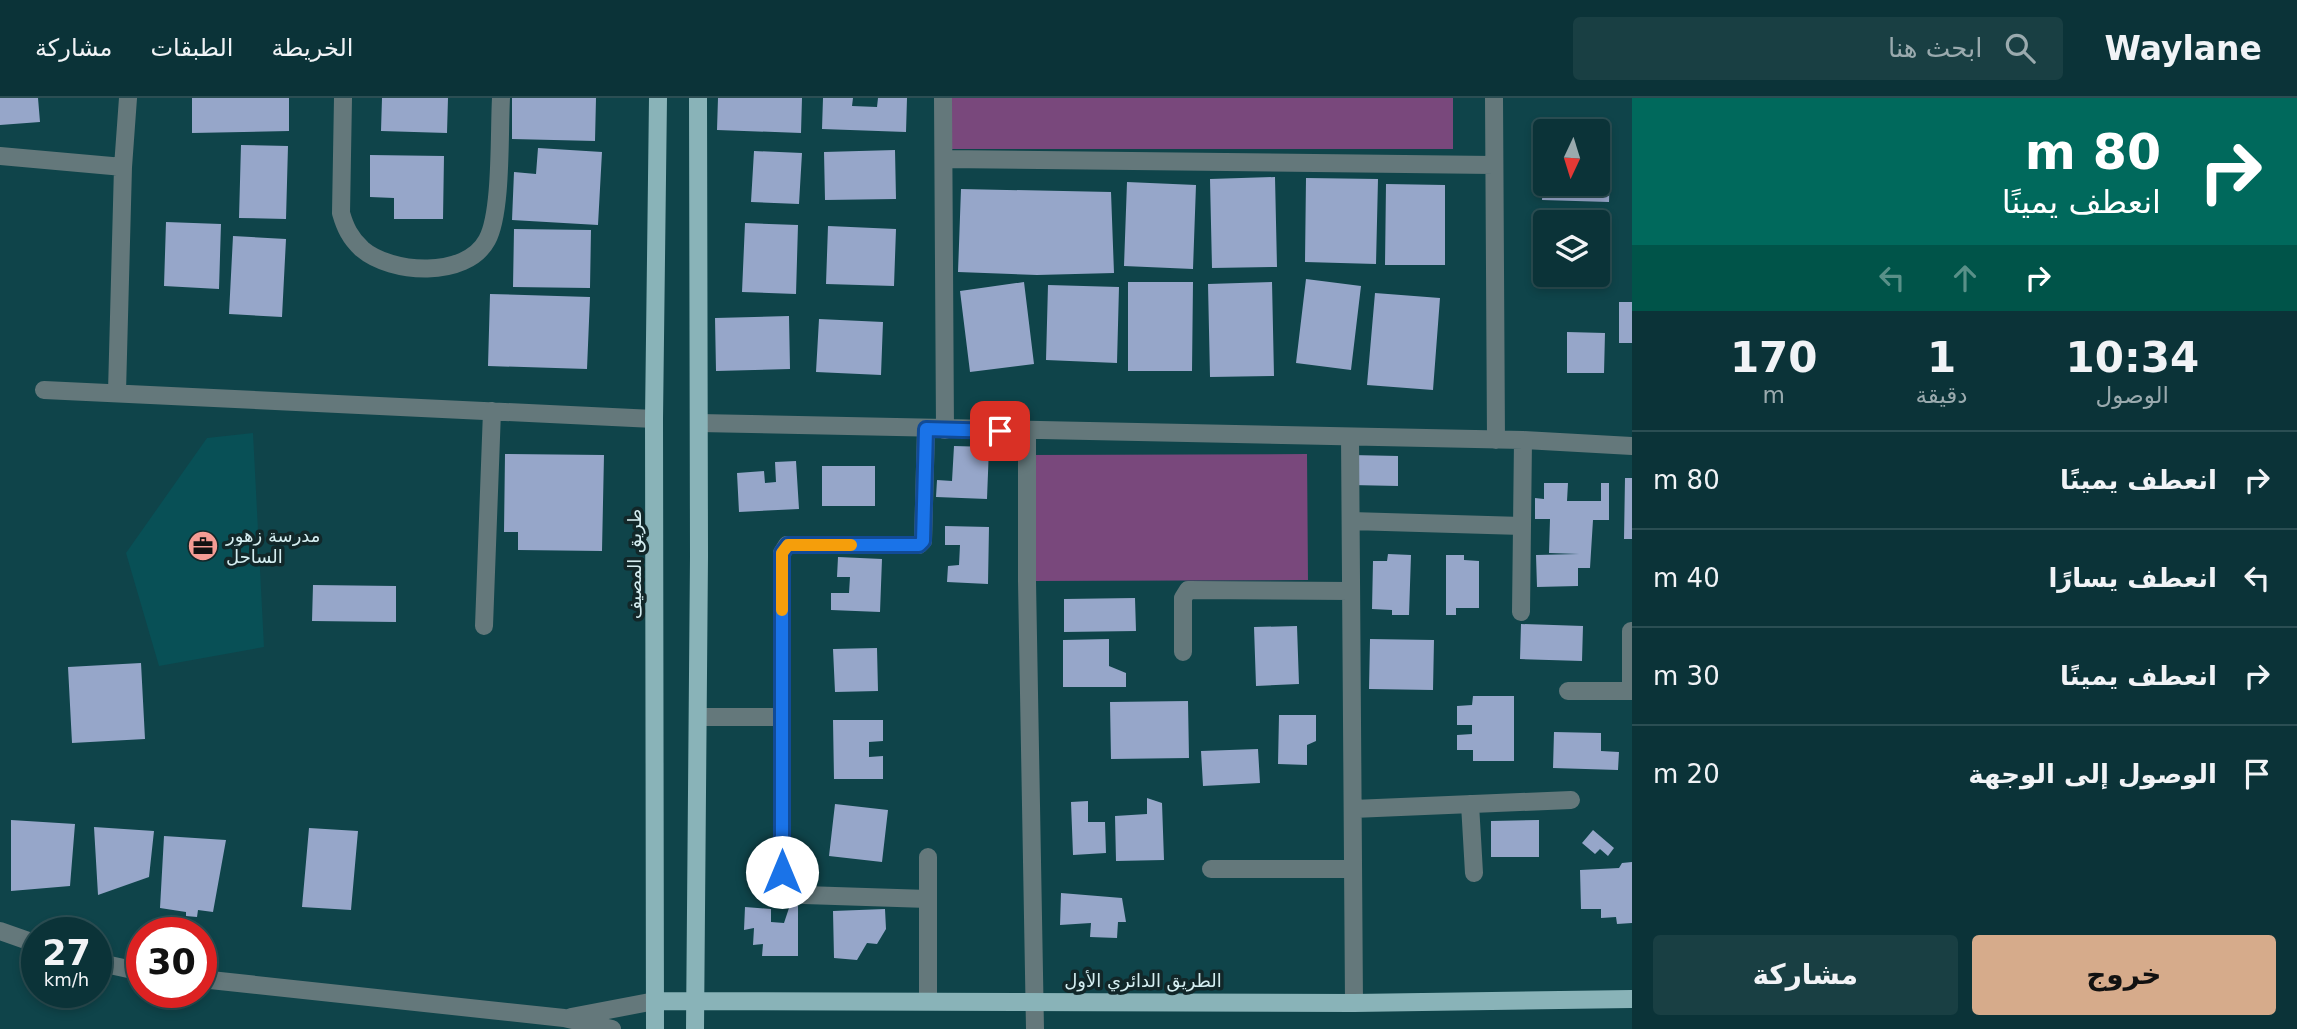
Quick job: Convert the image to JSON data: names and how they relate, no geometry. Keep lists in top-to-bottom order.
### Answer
{
  "streets": {
    "main road": ["طريق المصيف", "الطريق الدائري الأول"]
  },
  "crossings": [
    ["طريق المصيف", "الطريق الدائري الأول"]
  ],
  "places": {
    "office": ["مدرسة زهور الساحل"]
  },
  "north": "bottom",
  "page": {
    "header": "Waylane",
    "search": "ابحث هنا",
    "nav": ["الخريطة", "الطبقات", "مشاركة"],
    "turn": ["80 m", "انعطف يمينًا"],
    "eta": [
      "10:34",
      "الوصول",
      "1",
      "دقيقة",
      "170",
      "m"
    ],
    "list": [
      {
        "name": "انعطف يمينًا",
        "value": "80 m"
      },
      {
        "name": "انعطف يسارًا",
        "value": "40 m"
      },
      {
        "name": "انعطف يمينًا",
        "value": "30 m"
      },
      {
        "name": "الوصول إلى الوجهة",
        "value": "20 m"
      }
    ],
    "speed": "27 km/h",
    "limit": "30",
    "buttons": ["خروج", "مشاركة"]
  }
}
